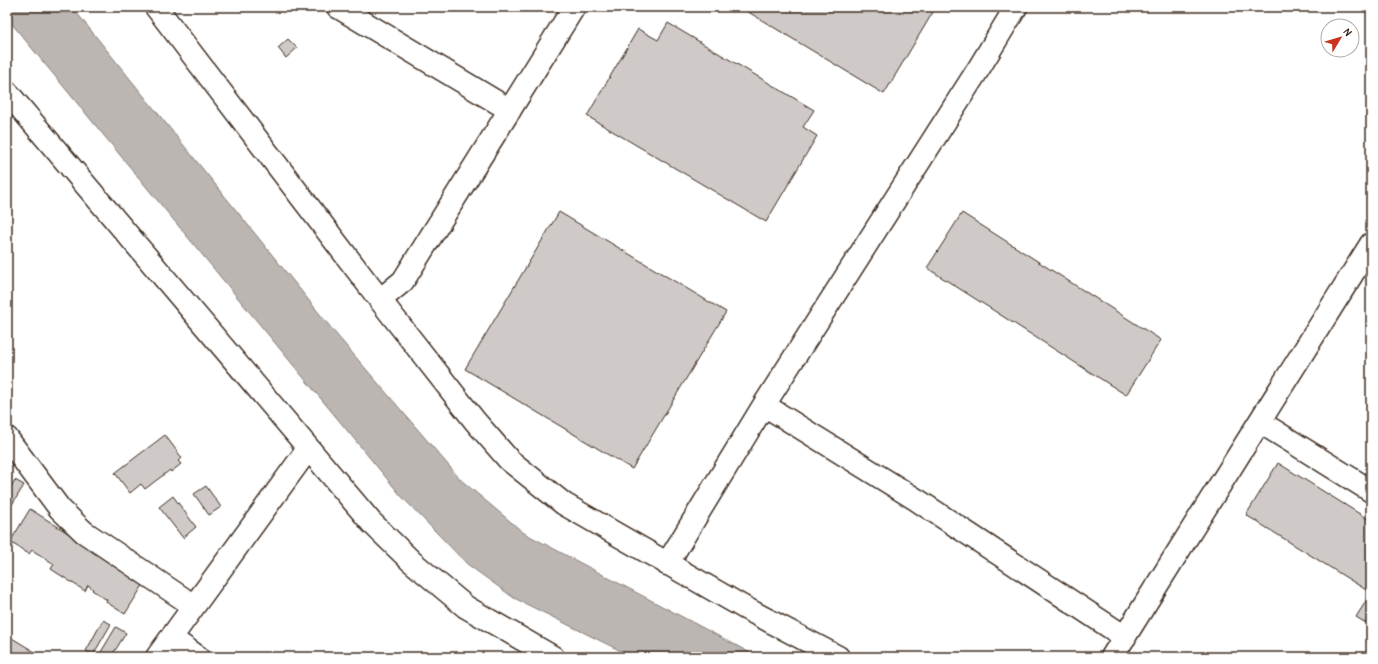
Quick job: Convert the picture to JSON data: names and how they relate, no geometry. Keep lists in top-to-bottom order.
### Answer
{
  "north": "top right"
}
